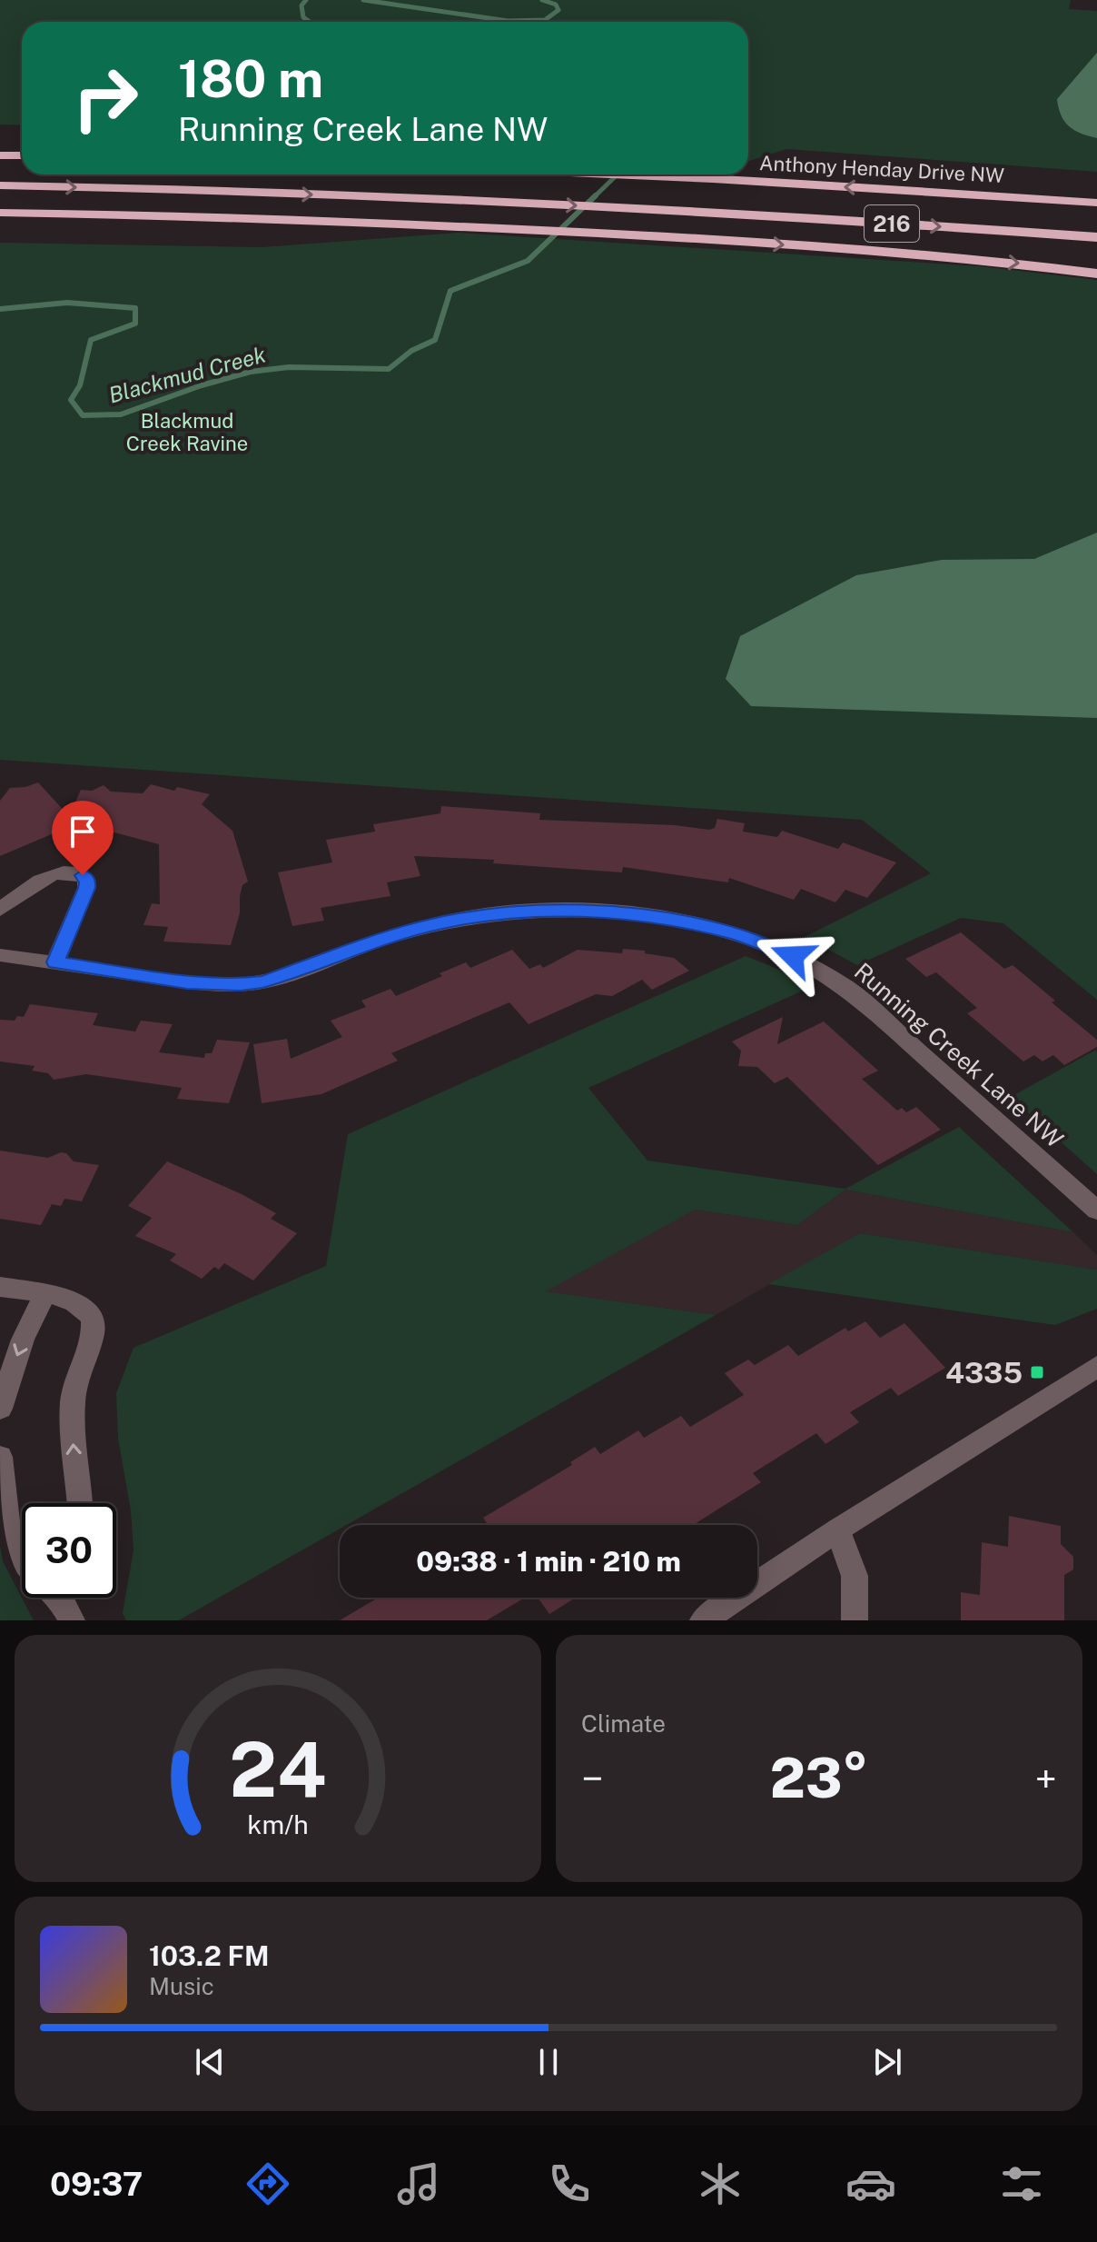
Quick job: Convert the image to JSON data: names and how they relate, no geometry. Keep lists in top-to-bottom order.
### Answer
{
  "streets": {
    "highway": ["Anthony Henday Drive NW", "216"],
    "street": ["Running Creek Lane NW"]
  },
  "water": ["Blackmud Creek"],
  "parks": ["Blackmud Creek Ravine"],
  "places": {
    "transit": ["4335"]
  },
  "page": {
    "turn": ["180 m", "Running Creek Lane NW"],
    "limit": "30",
    "trip": "09:38 · 1 min · 210 m",
    "tile": "Climate",
    "heat": ["−", "23°", "+"],
    "song": ["103.2 FM", "Music"],
    "tabs": "09:37",
    "gauge": ["24", "km/h"]
  }
}
